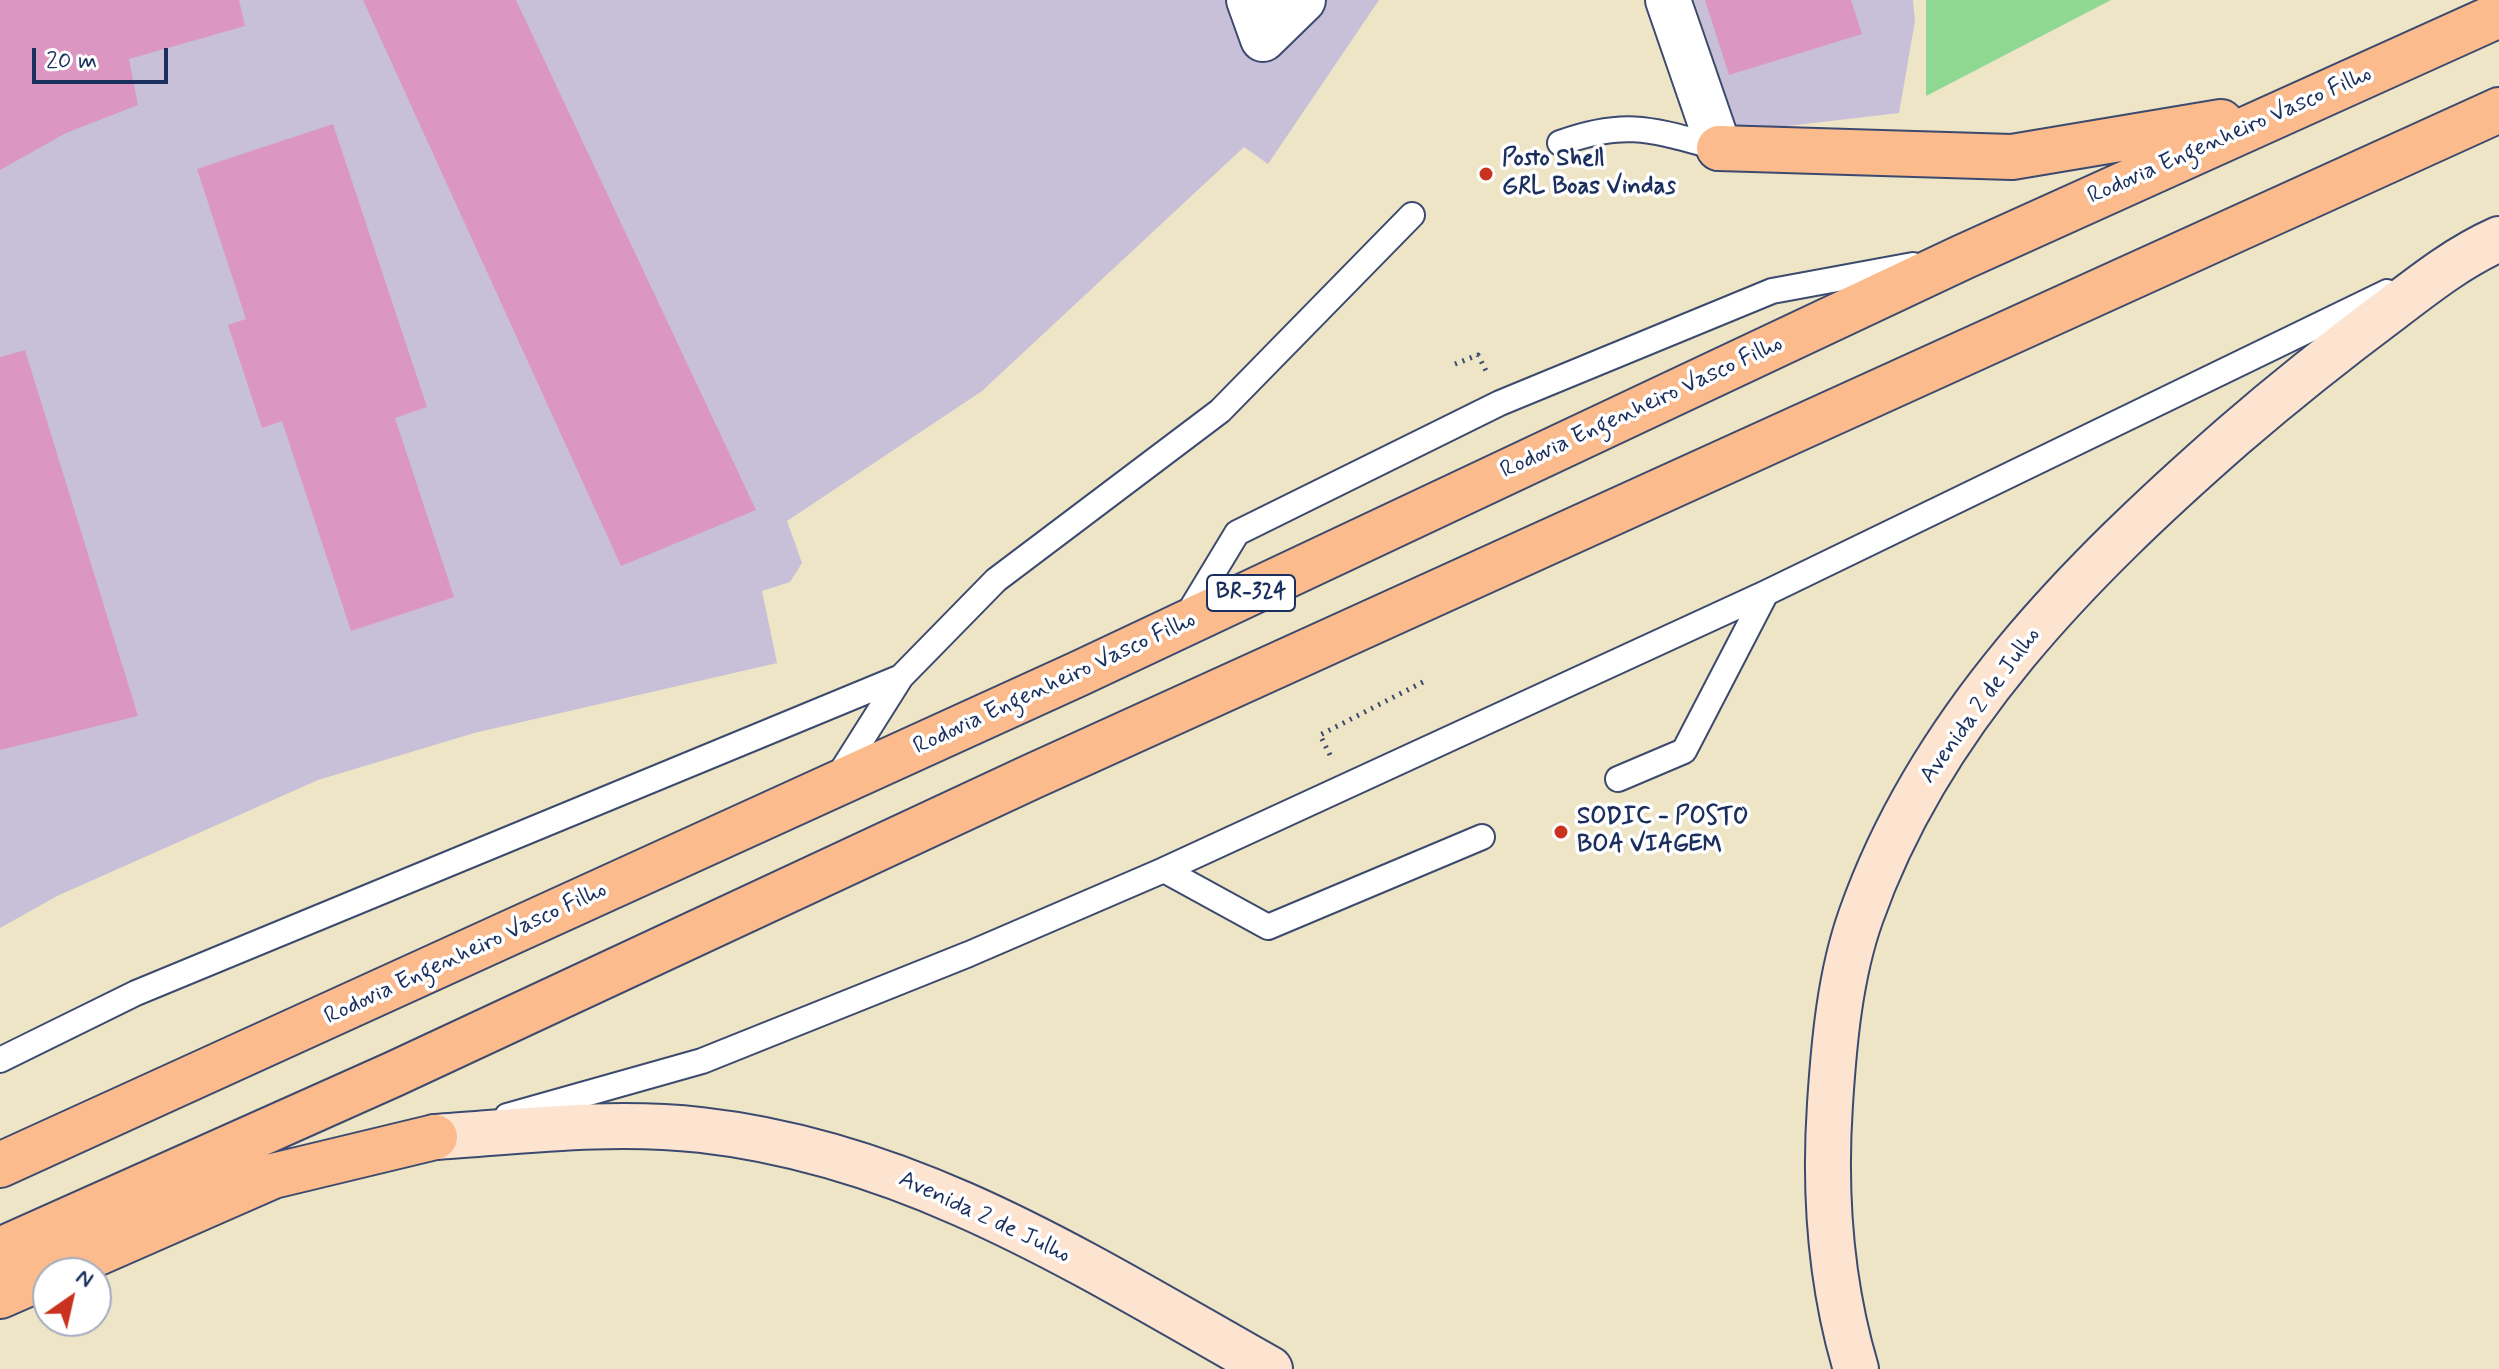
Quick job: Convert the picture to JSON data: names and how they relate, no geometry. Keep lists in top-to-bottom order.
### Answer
{
  "streets": {
    "highway": ["Rodovia Engenheiro Vasco Filho", "BR-324"],
    "main road": ["Avenida 2 de Julho"]
  },
  "places": ["Posto Shell GRL Boas Vindas", "SODIC - POSTO BOA VIAGEM"],
  "scale_bar": "20 m",
  "north": "top right"
}
